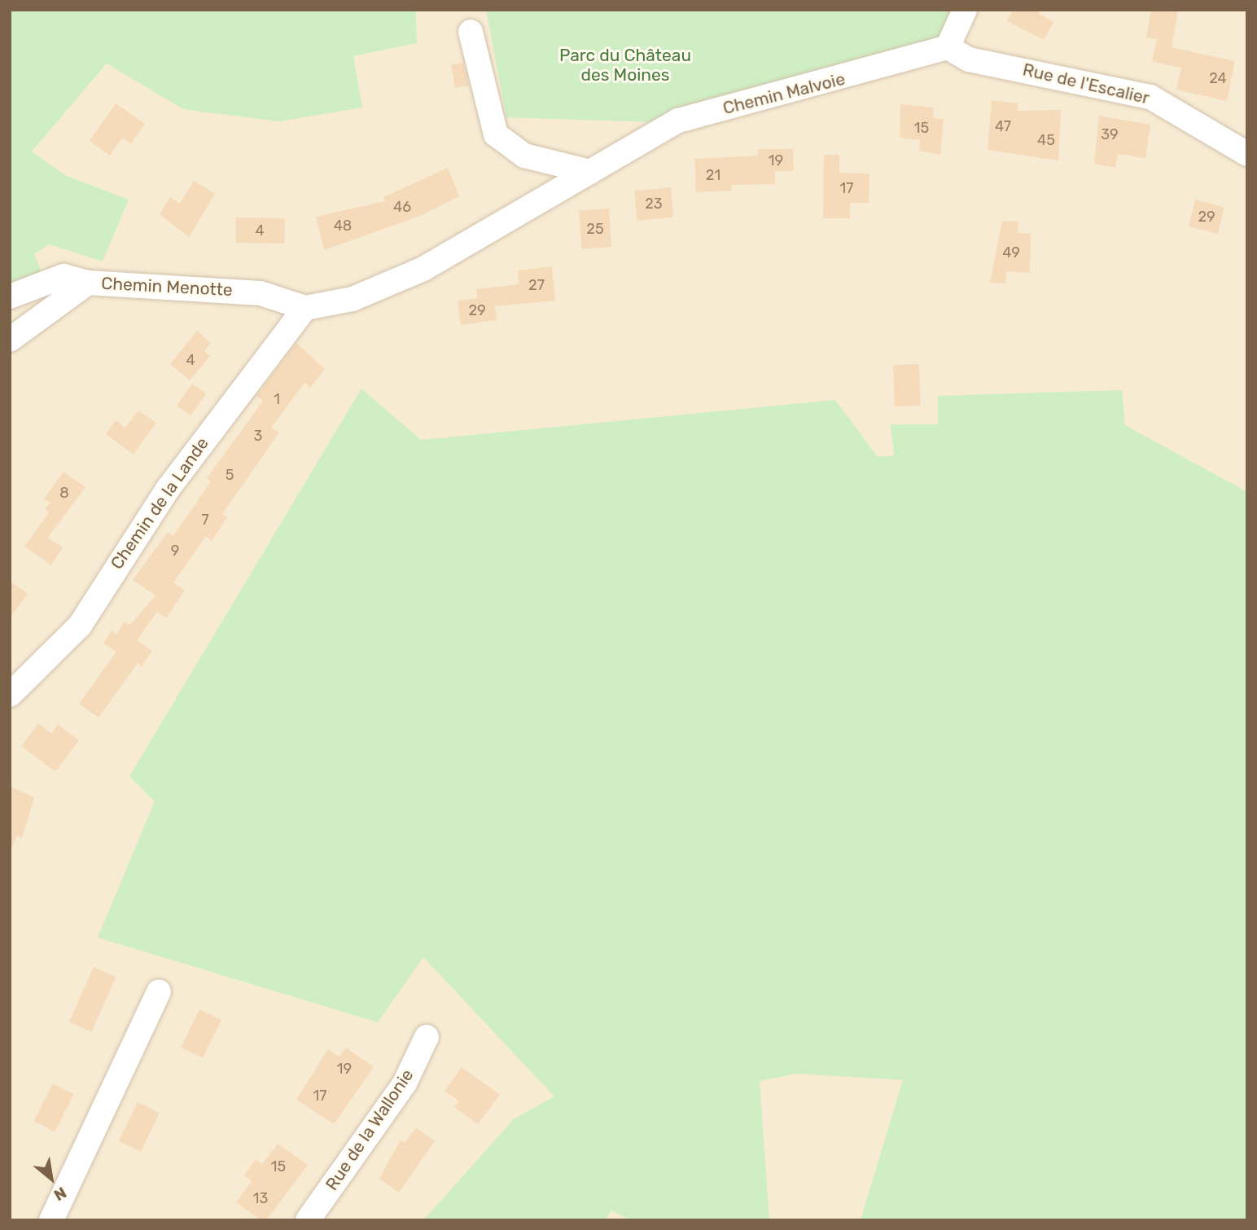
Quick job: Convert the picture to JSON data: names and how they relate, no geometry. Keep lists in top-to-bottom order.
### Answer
{
  "streets": {
    "street": [
      "Rue de l'Escalier",
      "Chemin Malvoie",
      "Chemin Menotte",
      "Chemin de la Lande",
      "Rue de la Wallonie"
    ]
  },
  "crossings": [
    ["Rue de l'Escalier", "Chemin Malvoie"],
    ["Chemin Malvoie", "Chemin Menotte"],
    ["Chemin Malvoie", "Chemin de la Lande"],
    ["Chemin Menotte", "Chemin de la Lande"]
  ],
  "parks": ["Parc du Château des Moines"],
  "house_numbers": [
    "24",
    "47",
    "15",
    "39",
    "45",
    "19",
    "21",
    "17",
    "23",
    "46",
    "29",
    "48",
    "25",
    "4",
    "49",
    "27",
    "29",
    "4",
    "1",
    "3",
    "5",
    "8",
    "7",
    "9",
    "19",
    "17",
    "15",
    "13"
  ],
  "north": "bottom right"
}
